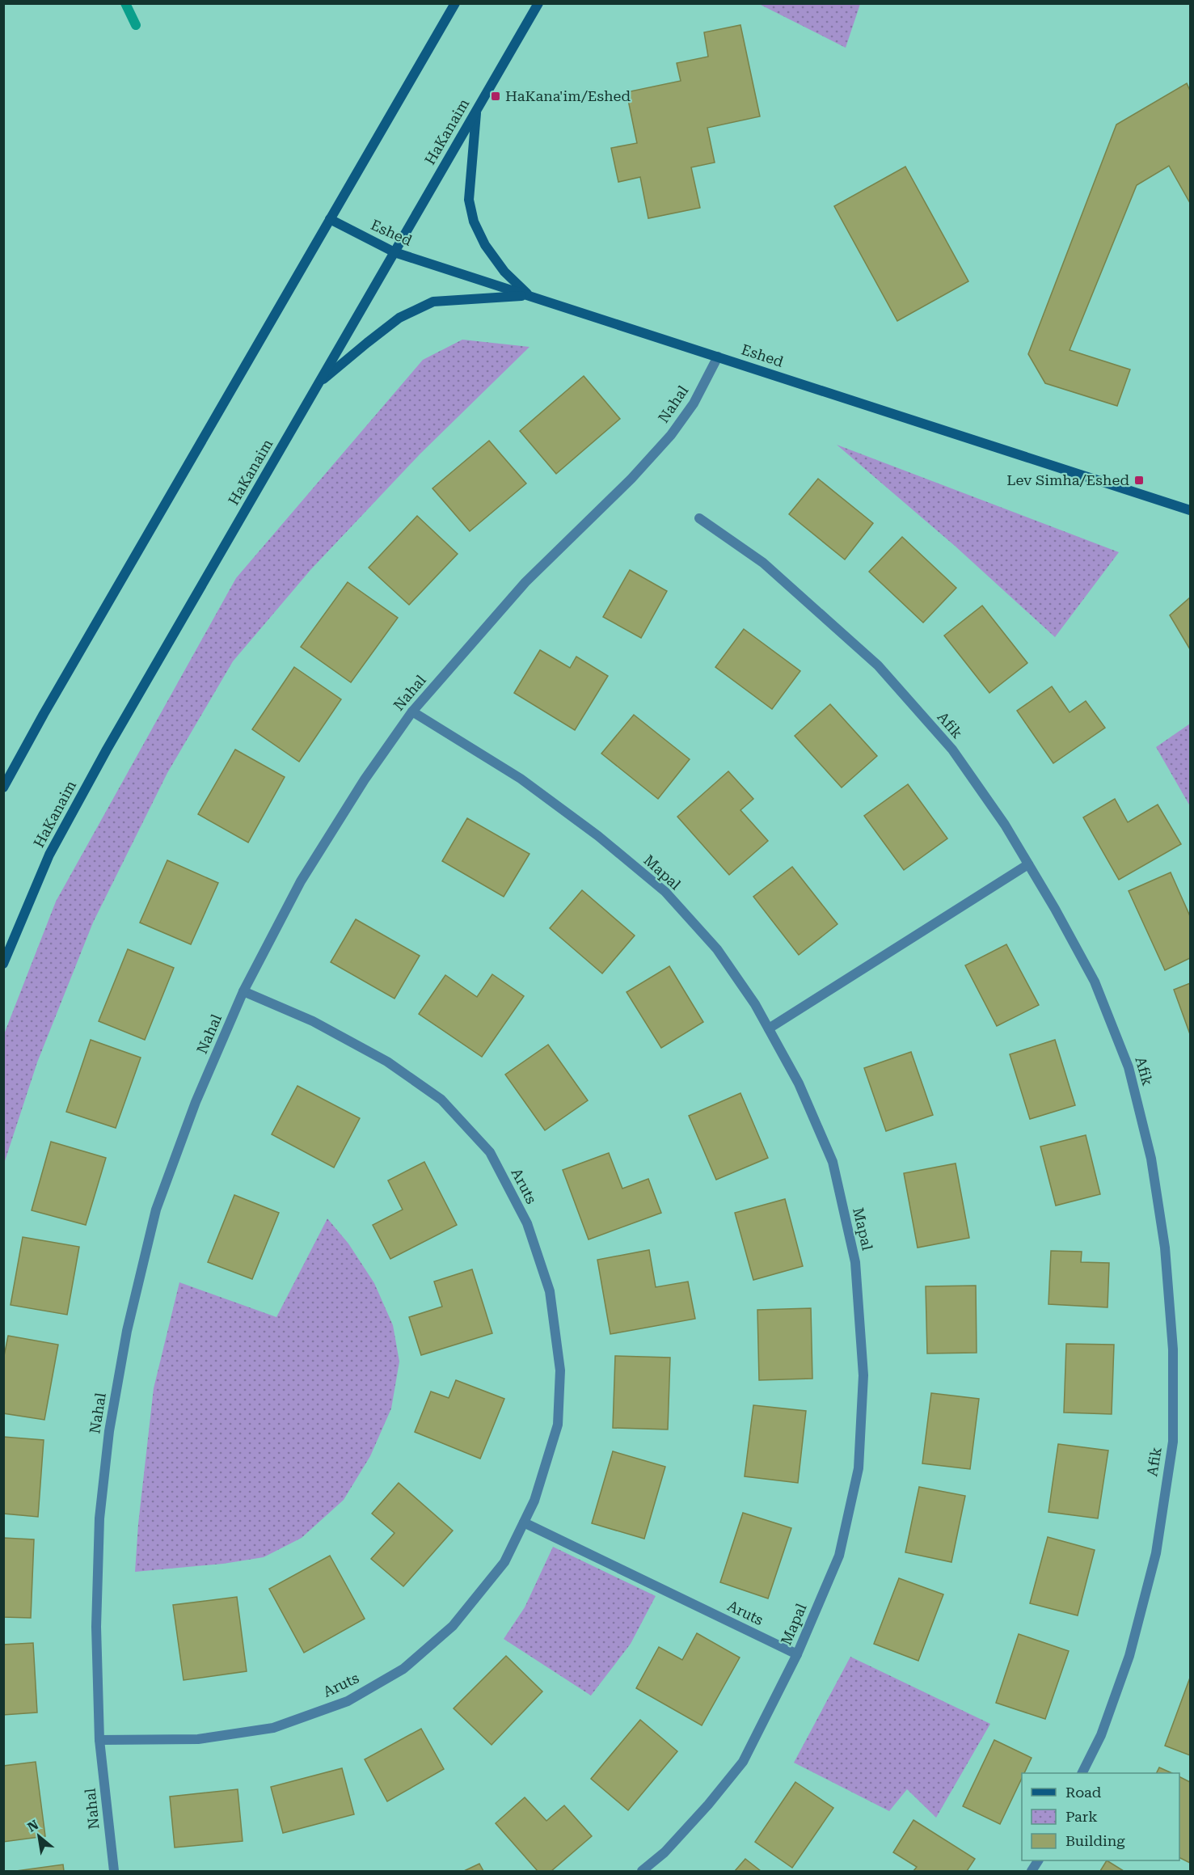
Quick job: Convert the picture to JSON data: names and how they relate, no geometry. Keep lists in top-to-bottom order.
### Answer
{
  "streets": {
    "main road": ["HaKanaim", "Eshed"],
    "street": [
      "Nahal",
      "Afik",
      "Mapal",
      "Aruts"
    ]
  },
  "crossings": [
    ["HaKanaim", "Eshed"],
    ["Eshed", "Nahal"],
    ["Nahal", "Mapal"],
    ["Nahal", "Aruts"],
    ["Mapal", "Aruts"]
  ],
  "places": {
    "transit": ["HaKana'im/Eshed", "Lev Simha/Eshed"]
  },
  "legend": ["Road", "Park", "Building"],
  "north": "top left"
}
